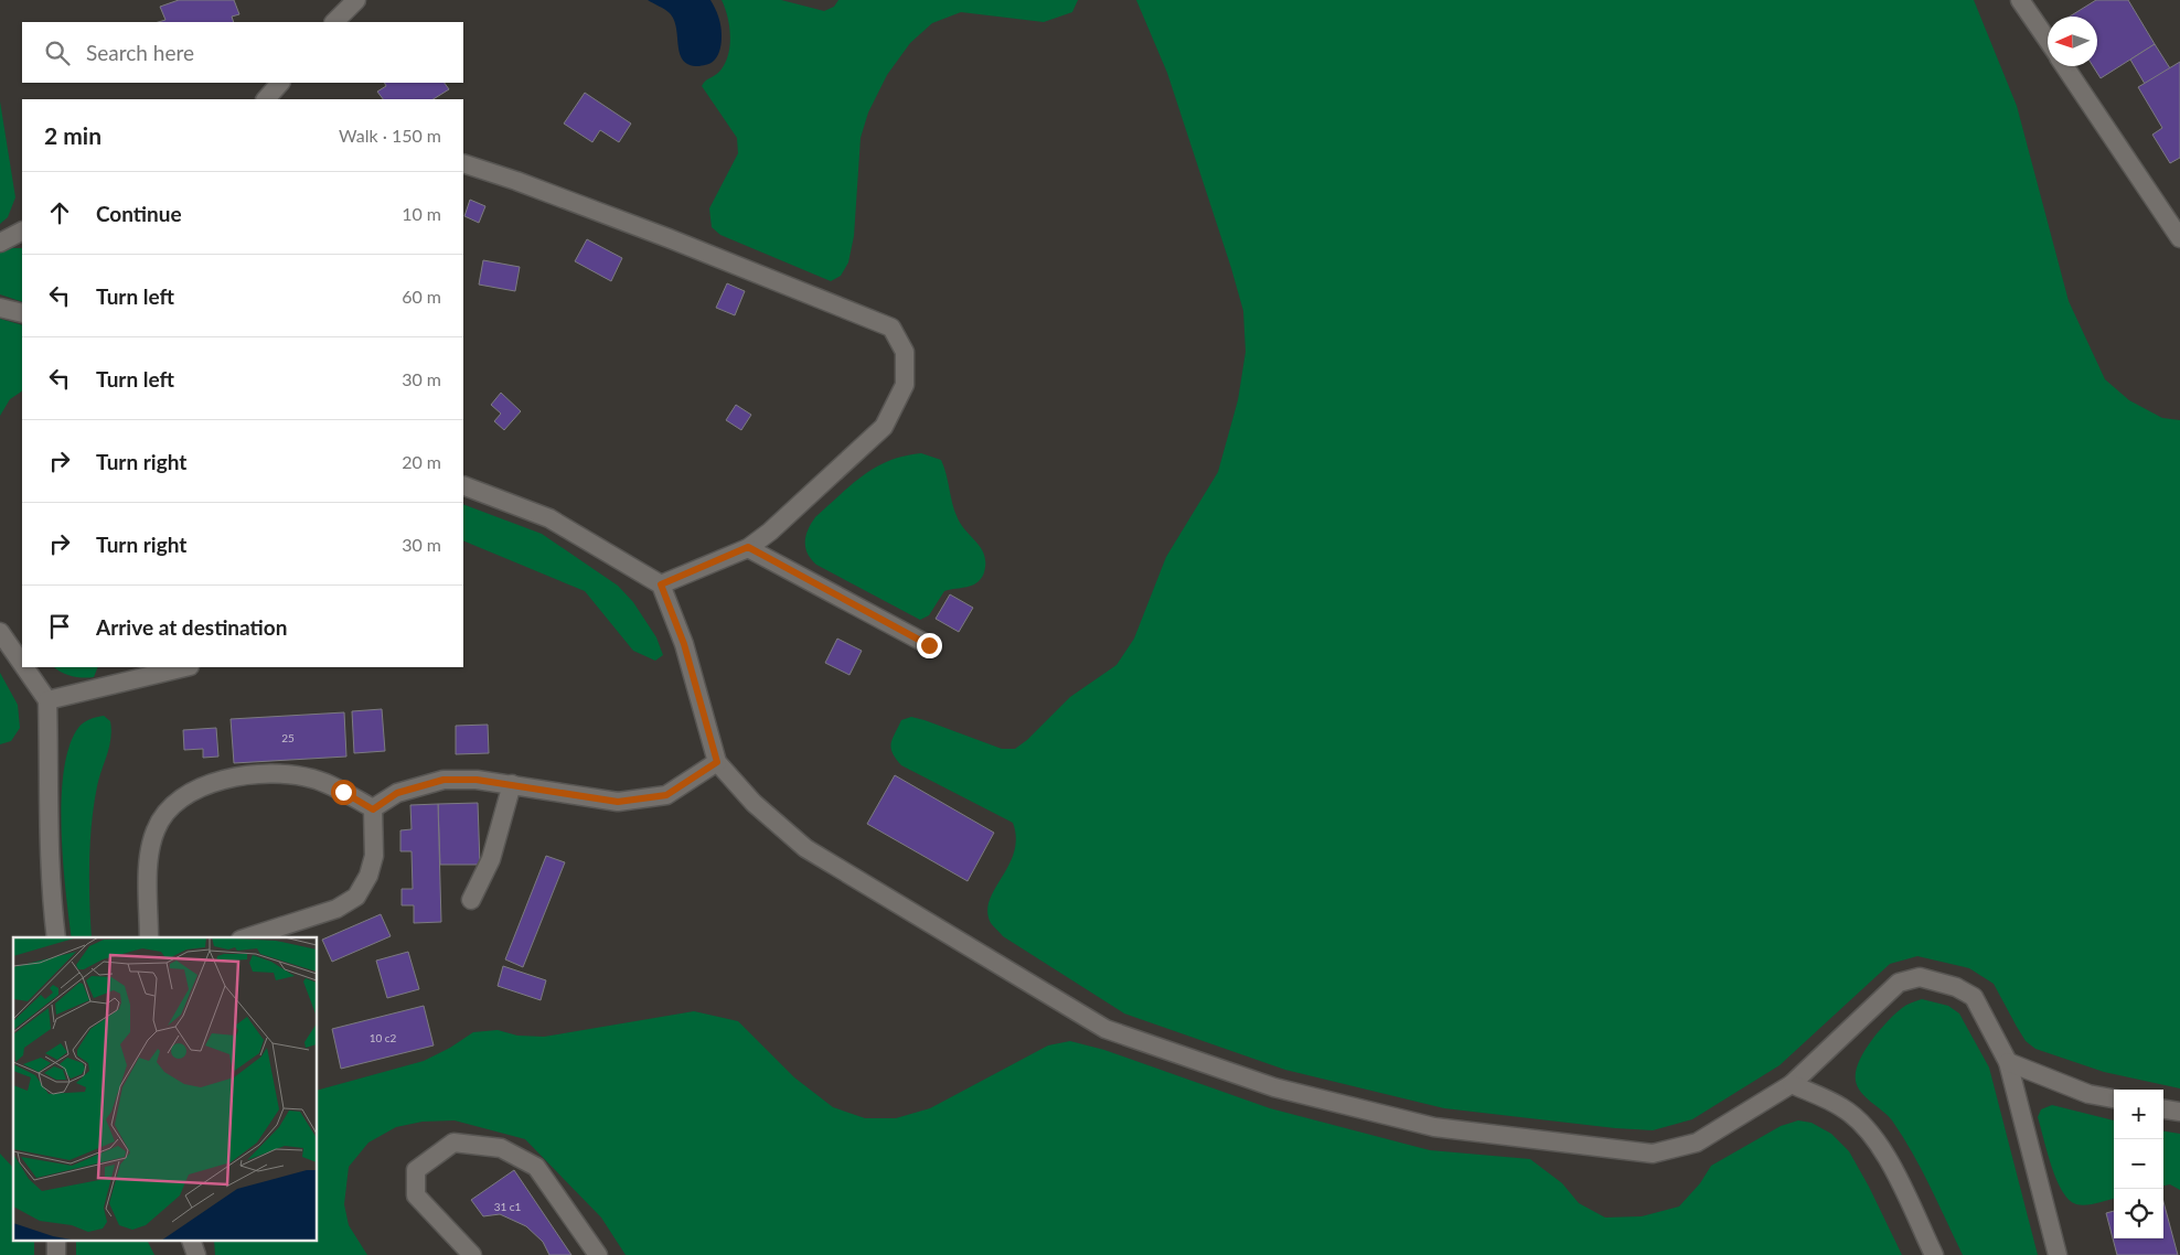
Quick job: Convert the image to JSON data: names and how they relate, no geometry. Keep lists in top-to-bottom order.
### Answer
{
  "house_numbers": ["25", "10 с2", "31 с1"],
  "north": "left",
  "page": {
    "search": "Search here",
    "heading": ["2 min", "Walk · 150 m"],
    "list": [
      ["Continue", "10 m"],
      ["Turn left", "60 m"],
      ["Turn left", "30 m"],
      ["Turn right", "20 m"],
      ["Turn right", "30 m"],
      "Arrive at destination"
    ],
    "map_buttons": ["+", "−"]
  }
}
